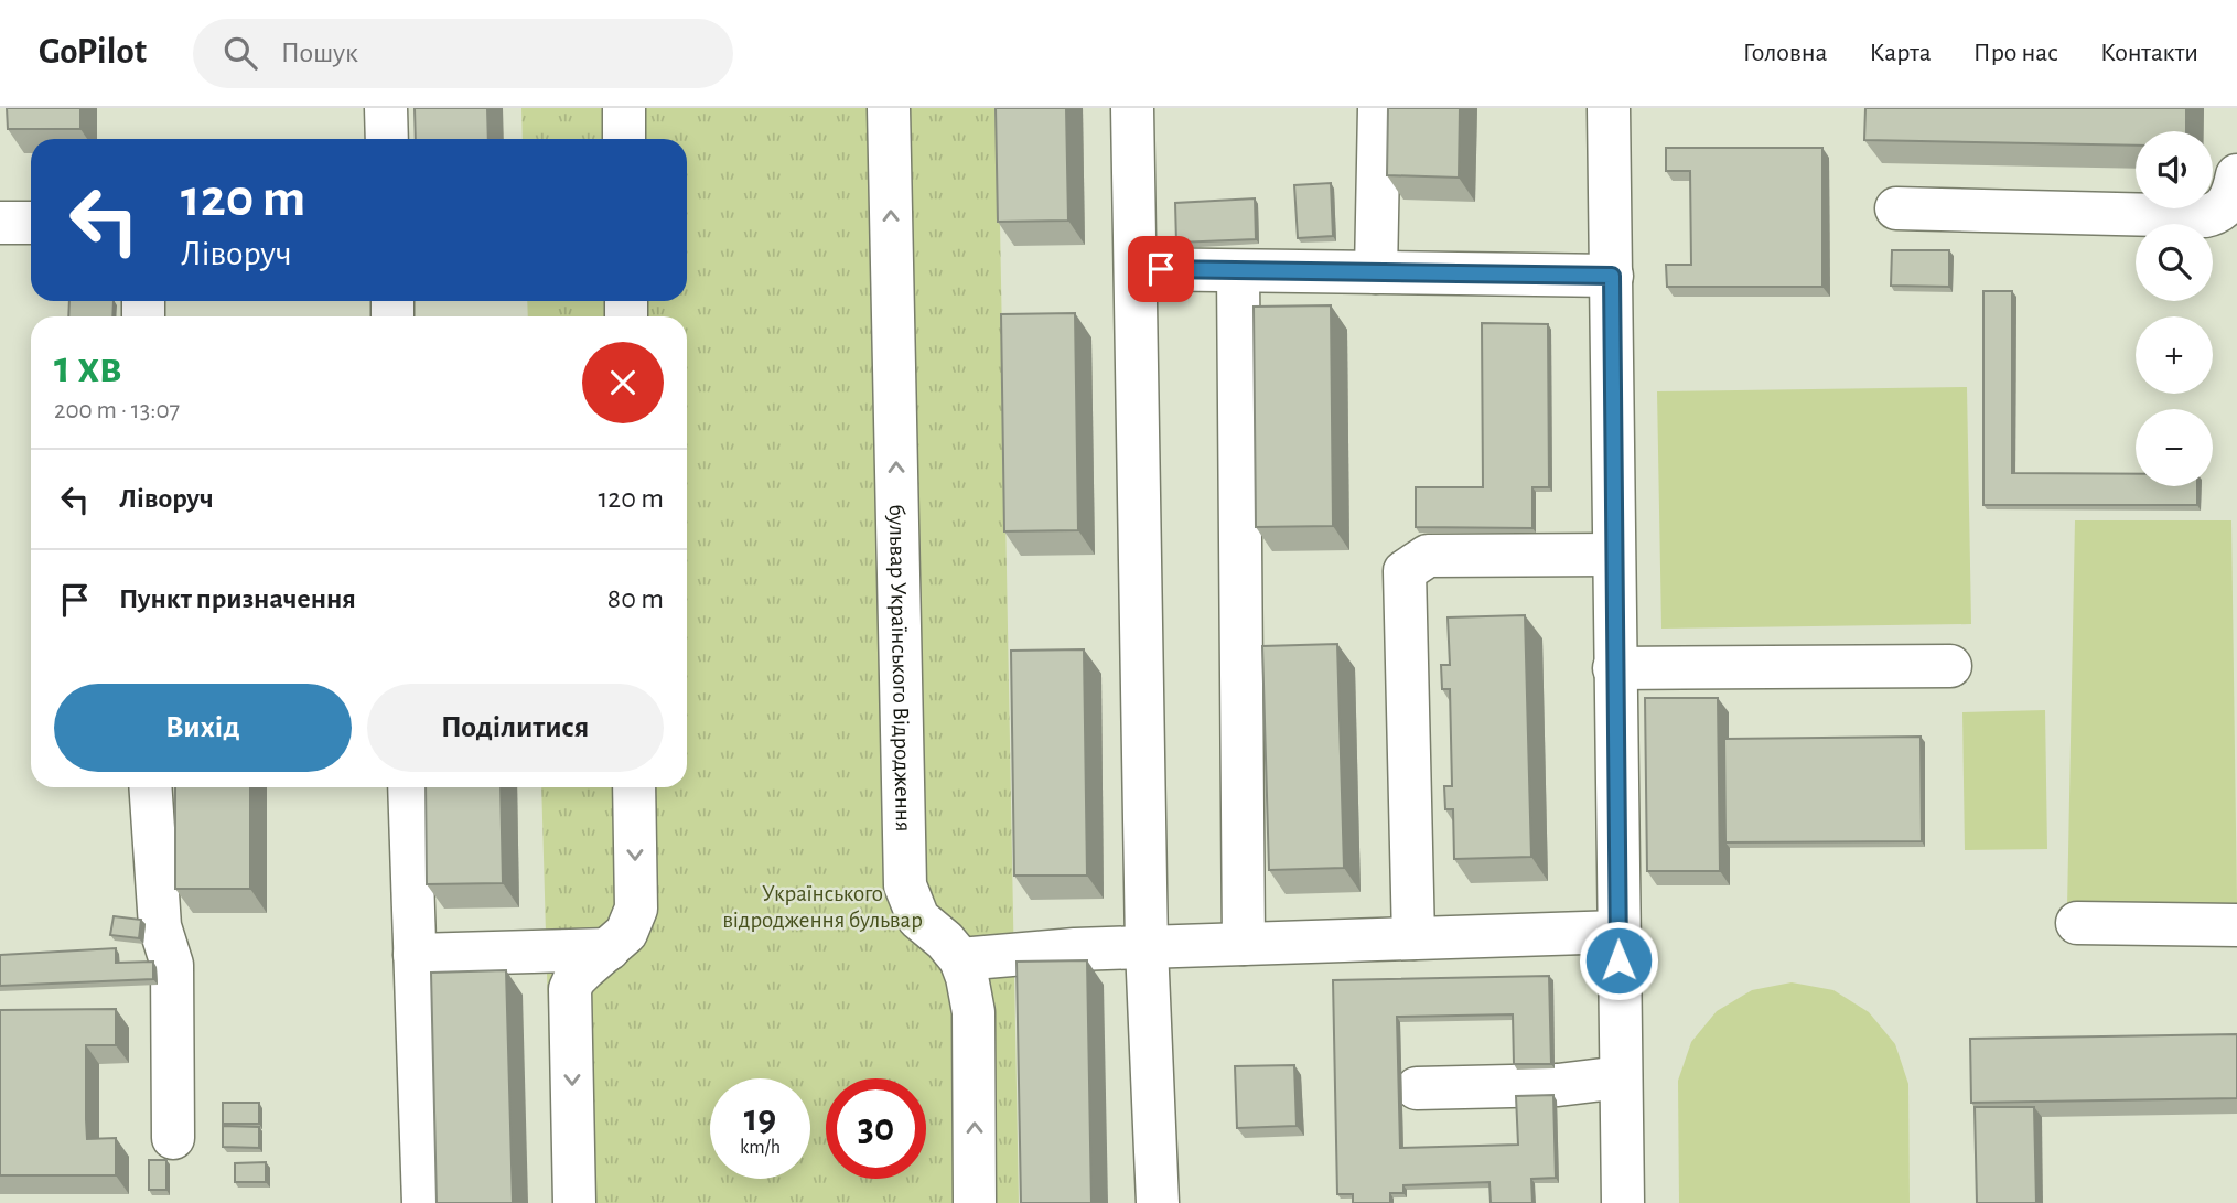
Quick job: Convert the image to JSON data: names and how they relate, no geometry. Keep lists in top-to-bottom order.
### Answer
{
  "streets": {
    "street": ["бульвар Українського Відродження"]
  },
  "parks": ["Українського відродження бульвар"],
  "page": {
    "header": "GoPilot",
    "search": "Пошук",
    "nav": [
      "Головна",
      "Карта",
      "Про нас",
      "Контакти"
    ],
    "map_buttons": ["+", "−"],
    "turn": ["120 m", "Ліворуч"],
    "heading": ["1 хв", "200 m · 13:07"],
    "list": [
      {
        "name": "Ліворуч",
        "value": "120 m"
      },
      {
        "name": "Пункт призначення",
        "value": "80 m"
      }
    ],
    "buttons": ["Вихід", "Поділитися"],
    "speed": "19 km/h",
    "limit": "30"
  }
}
